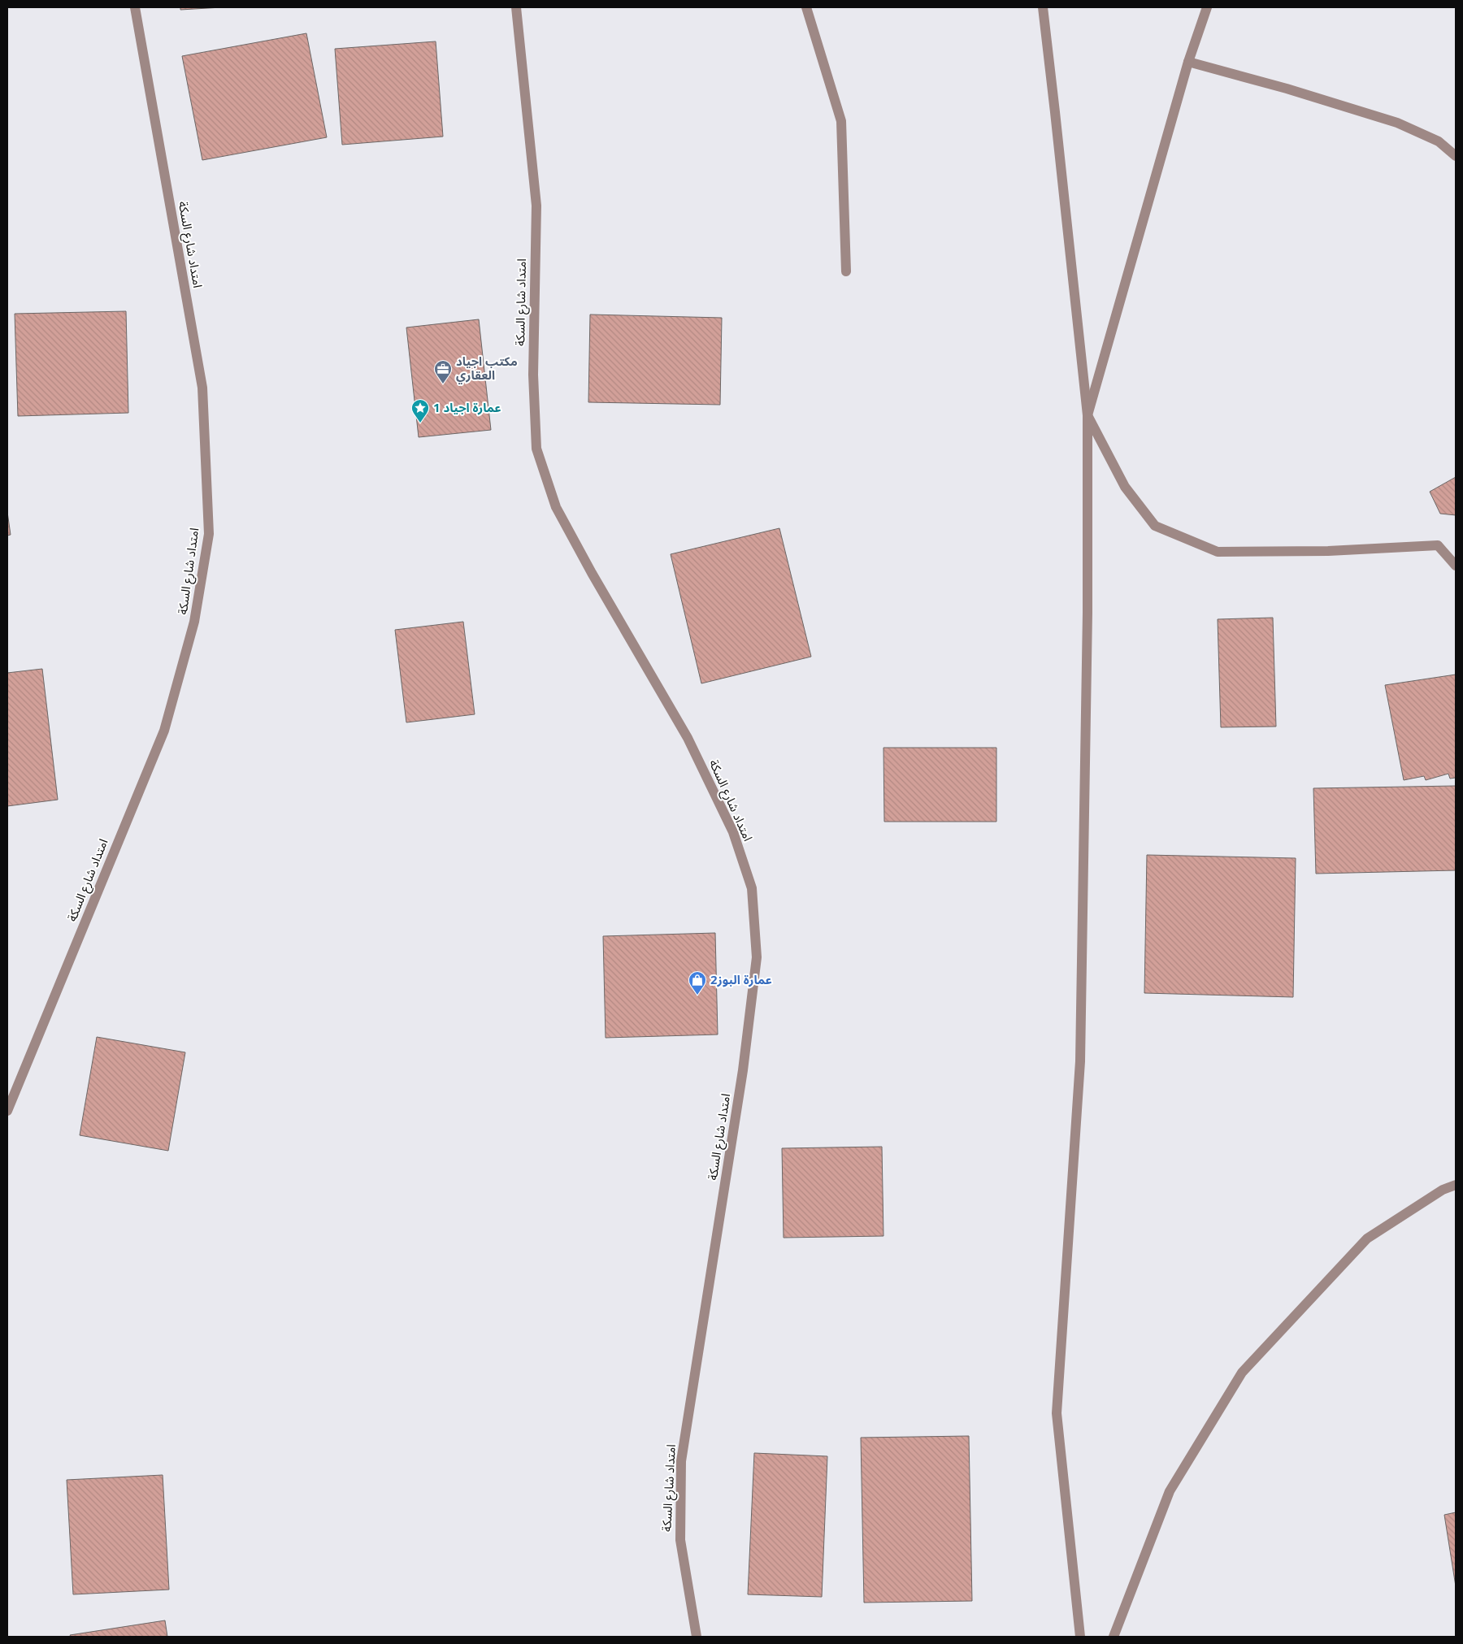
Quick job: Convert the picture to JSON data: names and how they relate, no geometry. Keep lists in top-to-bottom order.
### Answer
{
  "streets": {
    "street": ["امتداد شارع السكة"]
  },
  "places": {
    "office": ["مكتب اجياد العقاري"],
    "place": ["عمارة اجياد 1"],
    "shop": ["عمارة البوز2"]
  }
}
